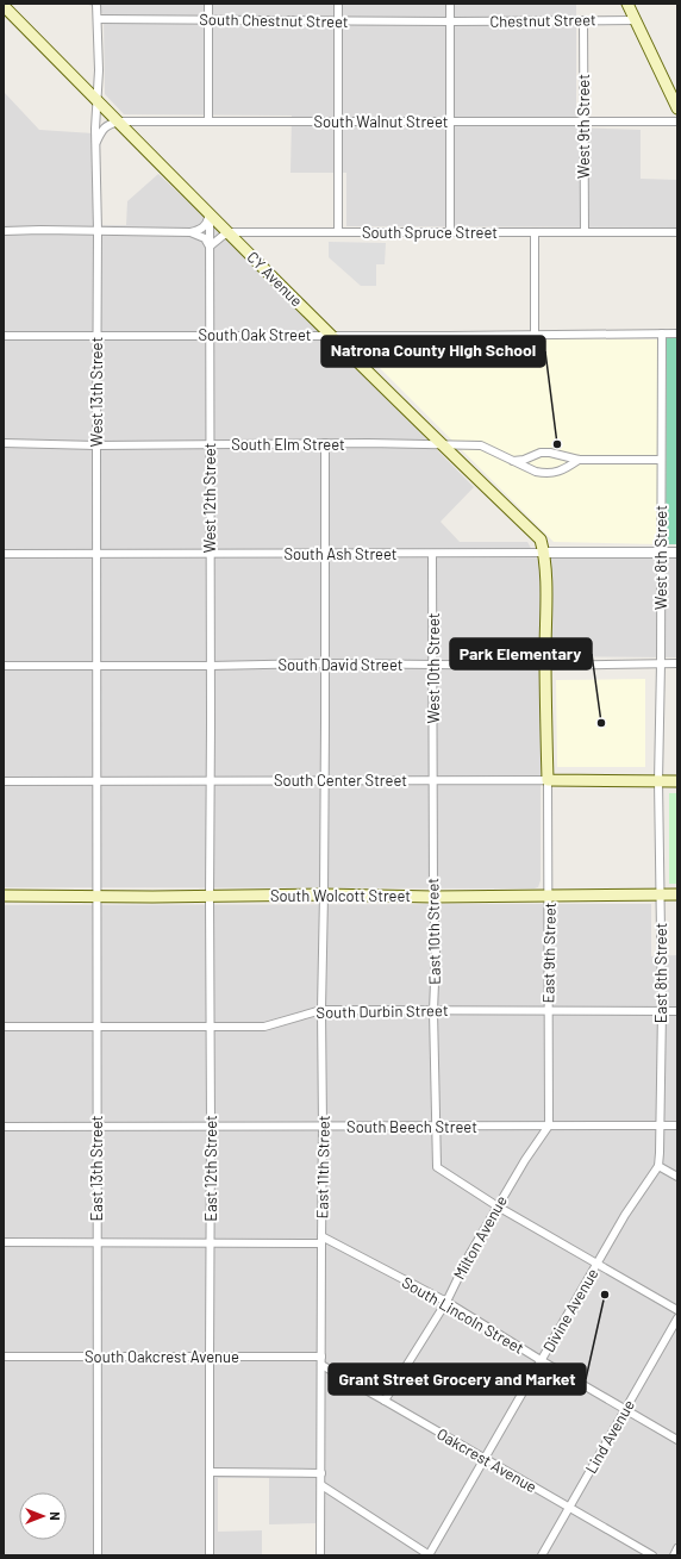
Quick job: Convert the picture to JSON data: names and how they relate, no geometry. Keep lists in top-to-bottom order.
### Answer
{
  "streets": {
    "main road": ["CY Avenue", "South Center Street", "South Wolcott Street"],
    "street": [
      "South Chestnut Street",
      "Chestnut Street",
      "South Walnut Street",
      "West 9th Street",
      "South Spruce Street",
      "South Oak Street",
      "West 13th Street",
      "South Elm Street",
      "West 12th Street",
      "South Ash Street",
      "West 8th Street",
      "South David Street",
      "West 10th Street",
      "East 10th Street",
      "East 9th Street",
      "East 8th Street",
      "South Durbin Street",
      "South Beech Street",
      "East 11th Street",
      "East 13th Street",
      "East 12th Street",
      "Milton Avenue",
      "Divine Avenue",
      "South Lincoln Street",
      "South Oakcrest Avenue",
      "Lind Avenue",
      "Oakcrest Avenue"
    ]
  },
  "crossings": [
    ["South Chestnut Street", "Chestnut Street"],
    ["South Chestnut Street", "West 13th Street"],
    ["Chestnut Street", "West 9th Street"],
    ["South Walnut Street", "West 9th Street"],
    ["South Walnut Street", "CY Avenue"],
    ["West 9th Street", "South Spruce Street"],
    ["South Spruce Street", "CY Avenue"],
    ["CY Avenue", "South Oak Street"],
    ["CY Avenue", "West 13th Street"],
    ["CY Avenue", "South Elm Street"],
    ["CY Avenue", "West 12th Street"],
    ["CY Avenue", "South Ash Street"],
    ["South Oak Street", "West 13th Street"],
    ["South Oak Street", "West 12th Street"],
    ["South Oak Street", "West 8th Street"],
    ["West 13th Street", "South Elm Street"],
    ["West 13th Street", "South Ash Street"],
    ["West 13th Street", "South David Street"],
    ["West 13th Street", "South Center Street"],
    ["West 13th Street", "East 13th Street"],
    ["South Elm Street", "West 12th Street"],
    ["South Elm Street", "East 11th Street"],
    ["West 12th Street", "South Ash Street"],
    ["West 12th Street", "South David Street"],
    ["West 12th Street", "South Center Street"],
    ["West 12th Street", "East 12th Street"],
    ["South Ash Street", "West 8th Street"],
    ["South Ash Street", "West 10th Street"],
    ["South Ash Street", "East 11th Street"],
    ["West 8th Street", "South David Street"],
    ["West 8th Street", "South Center Street"],
    ["West 8th Street", "East 8th Street"],
    ["South David Street", "West 10th Street"],
    ["South David Street", "East 11th Street"],
    ["West 10th Street", "South Center Street"],
    ["West 10th Street", "East 10th Street"],
    ["South Center Street", "East 10th Street"],
    ["South Center Street", "East 9th Street"],
    ["South Center Street", "East 8th Street"],
    ["South Center Street", "East 11th Street"],
    ["South Center Street", "East 13th Street"],
    ["South Center Street", "East 12th Street"],
    ["South Wolcott Street", "East 10th Street"],
    ["South Wolcott Street", "East 9th Street"],
    ["South Wolcott Street", "East 8th Street"],
    ["South Wolcott Street", "East 11th Street"],
    ["South Wolcott Street", "East 13th Street"],
    ["South Wolcott Street", "East 12th Street"],
    ["East 10th Street", "South Durbin Street"],
    ["East 10th Street", "South Beech Street"],
    ["East 10th Street", "Milton Avenue"],
    ["East 9th Street", "South Durbin Street"],
    ["East 9th Street", "South Beech Street"],
    ["East 9th Street", "Milton Avenue"],
    ["East 8th Street", "South Durbin Street"],
    ["East 8th Street", "South Beech Street"],
    ["East 8th Street", "Divine Avenue"],
    ["South Durbin Street", "East 11th Street"],
    ["South Durbin Street", "East 13th Street"],
    ["South Durbin Street", "East 12th Street"],
    ["South Beech Street", "East 11th Street"],
    ["South Beech Street", "East 13th Street"],
    ["South Beech Street", "East 12th Street"],
    ["South Beech Street", "Milton Avenue"],
    ["East 11th Street", "South Lincoln Street"],
    ["East 11th Street", "South Oakcrest Avenue"],
    ["East 11th Street", "Oakcrest Avenue"],
    ["East 13th Street", "South Lincoln Street"],
    ["East 13th Street", "South Oakcrest Avenue"],
    ["East 12th Street", "South Lincoln Street"],
    ["East 12th Street", "South Oakcrest Avenue"],
    ["Milton Avenue", "South Lincoln Street"],
    ["Milton Avenue", "Oakcrest Avenue"],
    ["Divine Avenue", "South Lincoln Street"],
    ["Divine Avenue", "Oakcrest Avenue"],
    ["South Lincoln Street", "Lind Avenue"],
    ["Lind Avenue", "Oakcrest Avenue"]
  ],
  "places": ["Natrona County High School", "Park Elementary", "Grant Street Grocery and Market"],
  "north": "right"
}
